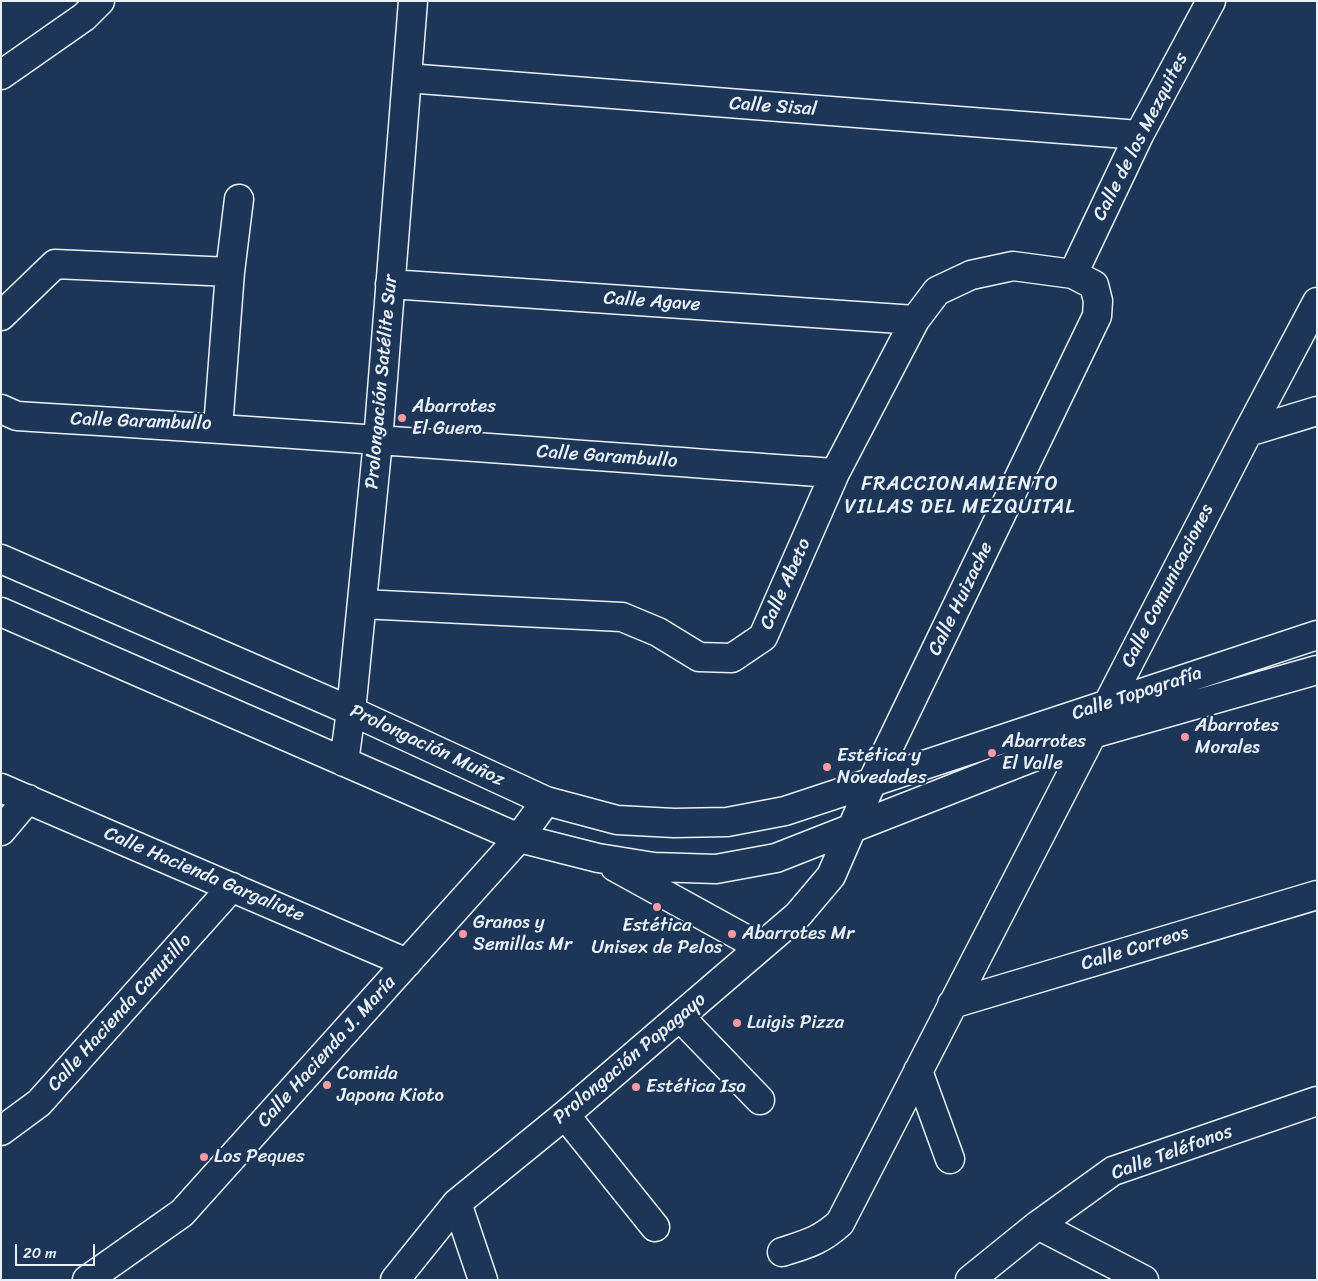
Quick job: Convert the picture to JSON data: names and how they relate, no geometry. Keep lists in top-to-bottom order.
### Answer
{
  "streets": {
    "street": [
      "Calle Sisal",
      "Calle de los Mezquites",
      "Calle Agave",
      "Prolongación Satélite Sur",
      "Calle Garambullo",
      "Calle Abeto",
      "Calle Comunicaciones",
      "Calle Huizache",
      "Calle Topografía",
      "Prolongación Muñoz",
      "Calle Hacienda Gargaliote",
      "Calle Correos",
      "Calle Hacienda Canutillo",
      "Calle Hacienda J. María",
      "Prolongación Papagayo",
      "Calle Teléfonos"
    ]
  },
  "crossings": [
    ["Calle Sisal", "Calle de los Mezquites"],
    ["Calle Sisal", "Prolongación Satélite Sur"],
    ["Calle de los Mezquites", "Calle Abeto"],
    ["Calle de los Mezquites", "Calle Huizache"],
    ["Calle Agave", "Prolongación Satélite Sur"],
    ["Calle Agave", "Calle Abeto"],
    ["Prolongación Satélite Sur", "Calle Garambullo"],
    ["Prolongación Satélite Sur", "Calle Abeto"],
    ["Prolongación Satélite Sur", "Prolongación Muñoz"],
    ["Calle Garambullo", "Calle Abeto"],
    ["Calle Abeto", "Calle Huizache"],
    ["Calle Comunicaciones", "Calle Topografía"],
    ["Calle Comunicaciones", "Calle Correos"],
    ["Calle Huizache", "Calle Topografía"],
    ["Calle Huizache", "Prolongación Muñoz"],
    ["Calle Huizache", "Prolongación Papagayo"],
    ["Calle Topografía", "Prolongación Muñoz"],
    ["Calle Topografía", "Prolongación Papagayo"],
    ["Prolongación Muñoz", "Calle Hacienda J. María"],
    ["Calle Hacienda Gargaliote", "Calle Hacienda Canutillo"],
    ["Calle Hacienda Gargaliote", "Calle Hacienda J. María"]
  ],
  "districts": ["FRACCIONAMIENTO VILLAS DEL MEZQUITAL"],
  "places": [
    "Abarrotes El Guero",
    "Abarrotes Morales",
    "Abarrotes El Valle",
    "Estética y Novedades",
    "Estética Unisex de Pelos",
    "Granos y Semillas Mr",
    "Abarrotes Mr",
    "Luigis Pizza",
    "Comida Japona Kioto",
    "Estética Isa",
    "Los Peques"
  ],
  "scale_bar": "20 m"
}
